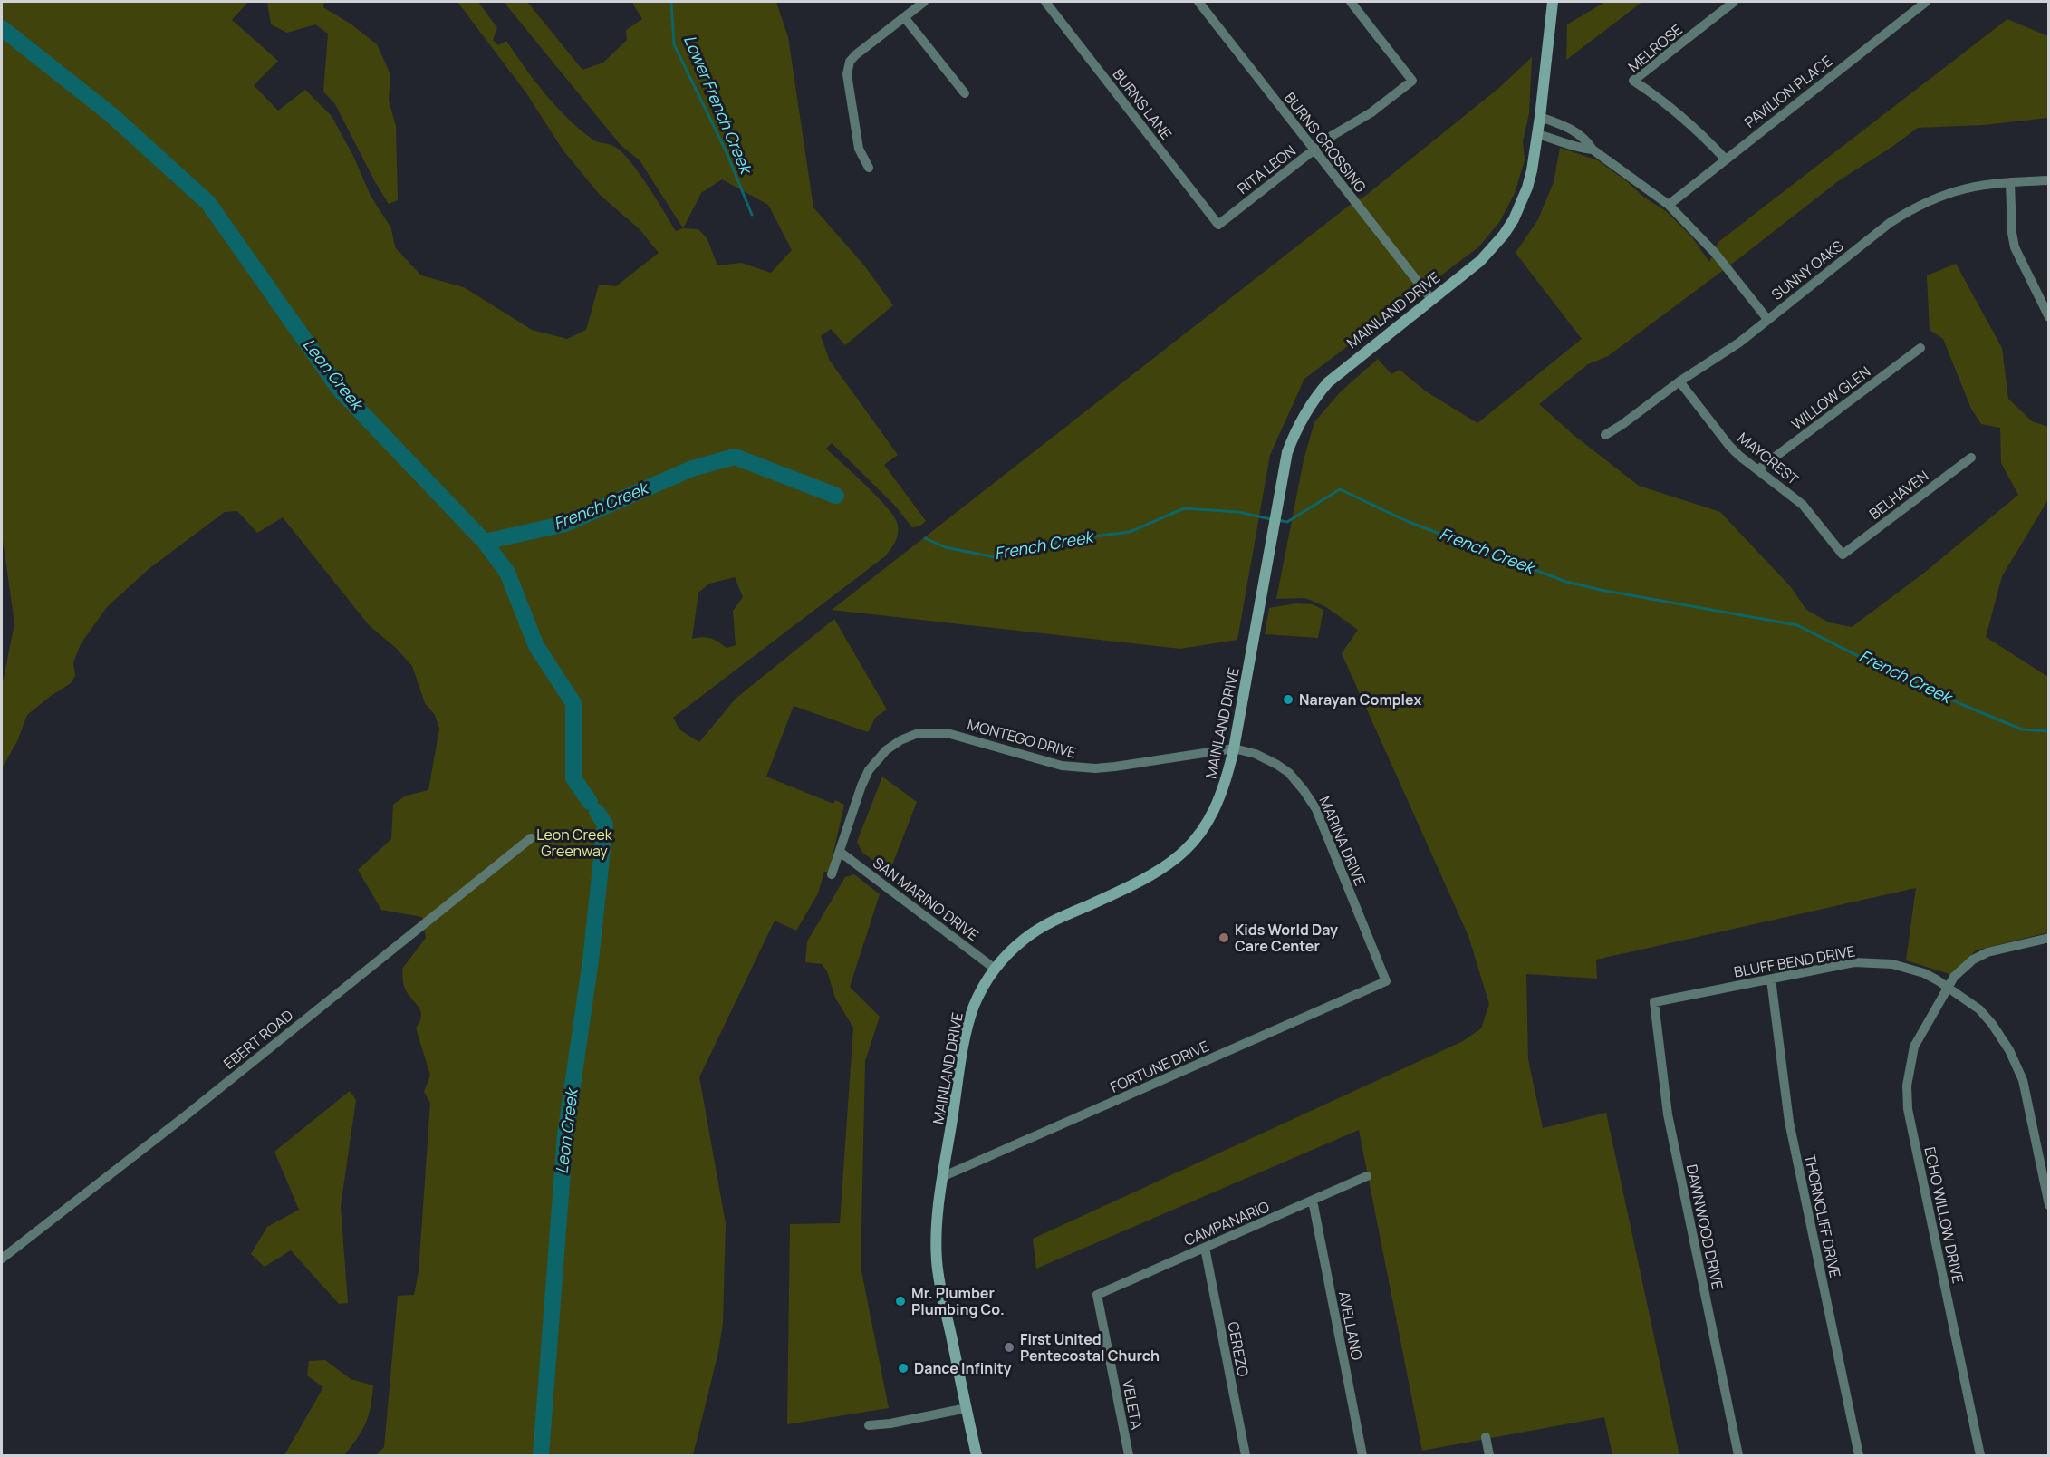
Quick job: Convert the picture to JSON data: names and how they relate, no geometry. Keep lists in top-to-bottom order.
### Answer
{
  "streets": {
    "main road": ["MAINLAND DRIVE"],
    "street": [
      "MELROSE",
      "PAVILION PLACE",
      "BURNS LANE",
      "BURNS CROSSING",
      "RITA LEON",
      "SUNNY OAKS",
      "WILLOW GLEN",
      "MAYCREST",
      "BELHAVEN",
      "MONTEGO DRIVE",
      "MARINA DRIVE",
      "SAN MARINO DRIVE",
      "BLUFF BEND DRIVE",
      "EBERT ROAD",
      "FORTUNE DRIVE",
      "ECHO WILLOW DRIVE",
      "THORNCLIFF DRIVE",
      "CAMPANARIO",
      "DAWNWOOD DRIVE",
      "AVELLANO",
      "CEREZO",
      "VELETA"
    ]
  },
  "crossings": [
    ["MELROSE", "PAVILION PLACE"],
    ["BURNS LANE", "RITA LEON"],
    ["BURNS CROSSING", "RITA LEON"],
    ["BURNS CROSSING", "MAINLAND DRIVE"],
    ["SUNNY OAKS", "MAYCREST"],
    ["MAINLAND DRIVE", "MONTEGO DRIVE"],
    ["MAINLAND DRIVE", "MARINA DRIVE"],
    ["MAINLAND DRIVE", "SAN MARINO DRIVE"],
    ["MAINLAND DRIVE", "FORTUNE DRIVE"],
    ["WILLOW GLEN", "MAYCREST"],
    ["MAYCREST", "BELHAVEN"],
    ["MONTEGO DRIVE", "MARINA DRIVE"],
    ["MONTEGO DRIVE", "SAN MARINO DRIVE"],
    ["MARINA DRIVE", "FORTUNE DRIVE"],
    ["BLUFF BEND DRIVE", "ECHO WILLOW DRIVE"],
    ["BLUFF BEND DRIVE", "THORNCLIFF DRIVE"],
    ["BLUFF BEND DRIVE", "DAWNWOOD DRIVE"],
    ["CAMPANARIO", "AVELLANO"],
    ["CAMPANARIO", "CEREZO"],
    ["CAMPANARIO", "VELETA"]
  ],
  "water": ["Lower French Creek", "Leon Creek", "French Creek"],
  "parks": ["Leon Creek Greenway"],
  "places": [
    "Narayan Complex",
    "Kids World Day Care Center",
    "Mr. Plumber Plumbing Co.",
    "First United Pentecostal Church",
    "Dance Infinity"
  ]
}
